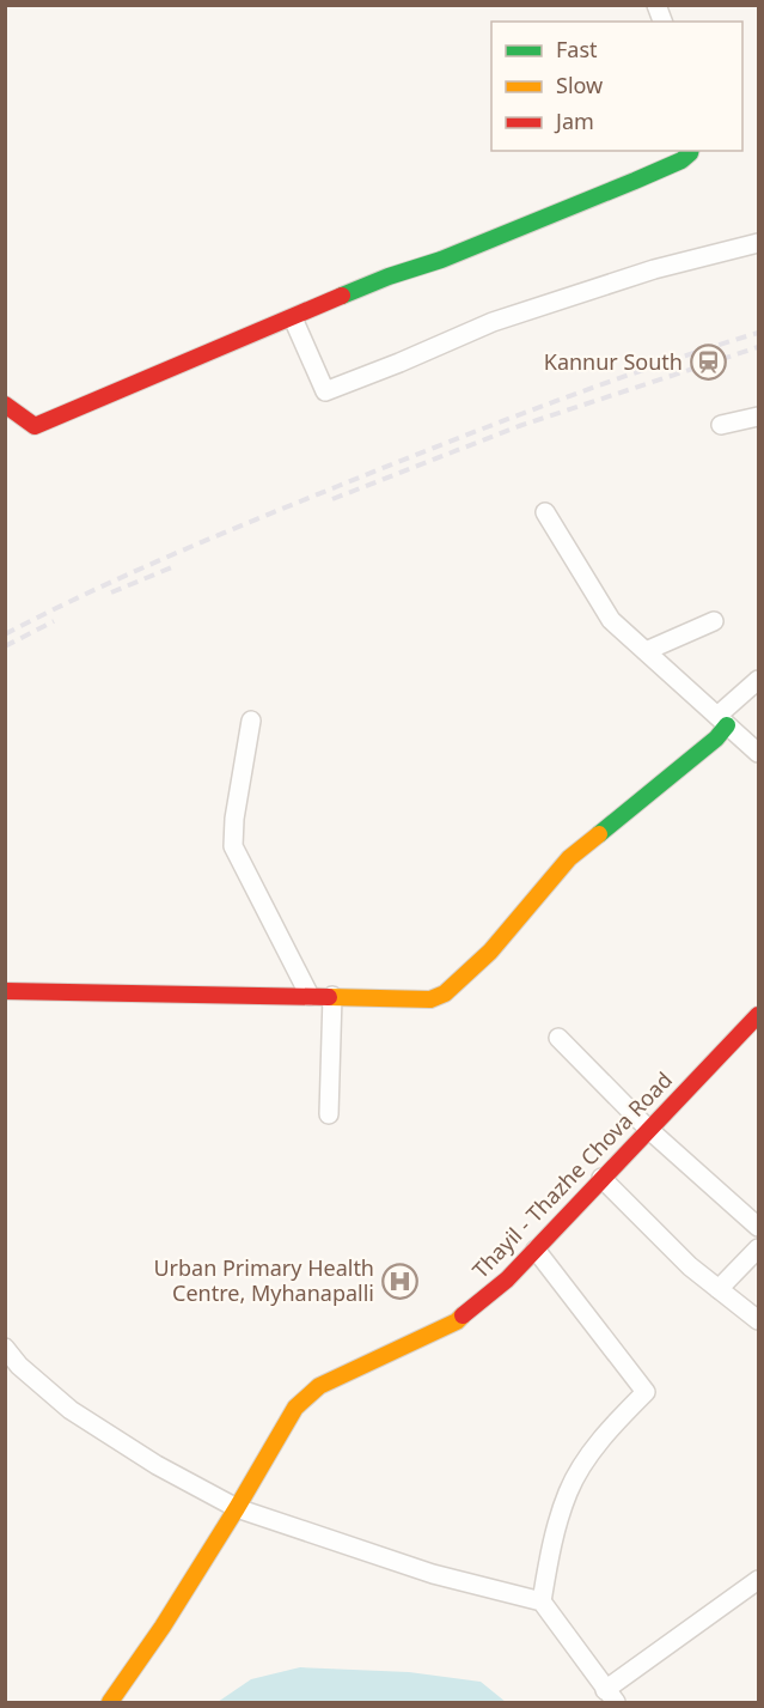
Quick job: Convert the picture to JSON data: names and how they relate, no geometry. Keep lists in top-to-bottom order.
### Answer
{
  "streets": {
    "street": ["Thayil - Thazhe Chova Road"]
  },
  "places": {
    "station": ["Kannur South"],
    "hospital": ["Urban Primary Health Centre, Myhanapalli"]
  },
  "legend": ["Fast", "Slow", "Jam"]
}
